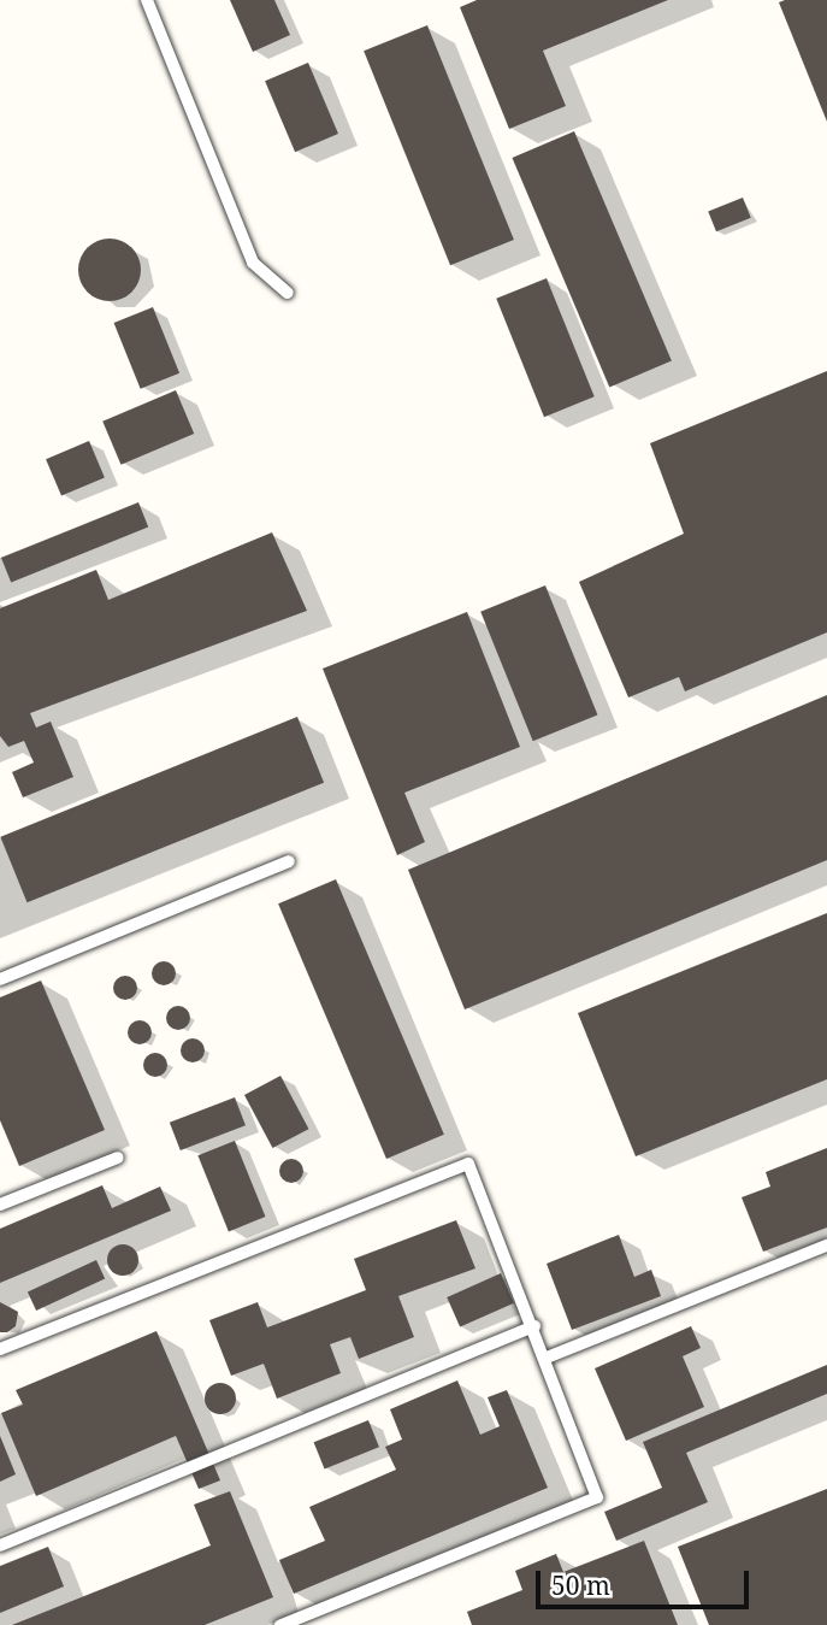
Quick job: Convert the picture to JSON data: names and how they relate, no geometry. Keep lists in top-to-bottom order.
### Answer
{
  "scale_bar": "50 m"
}
